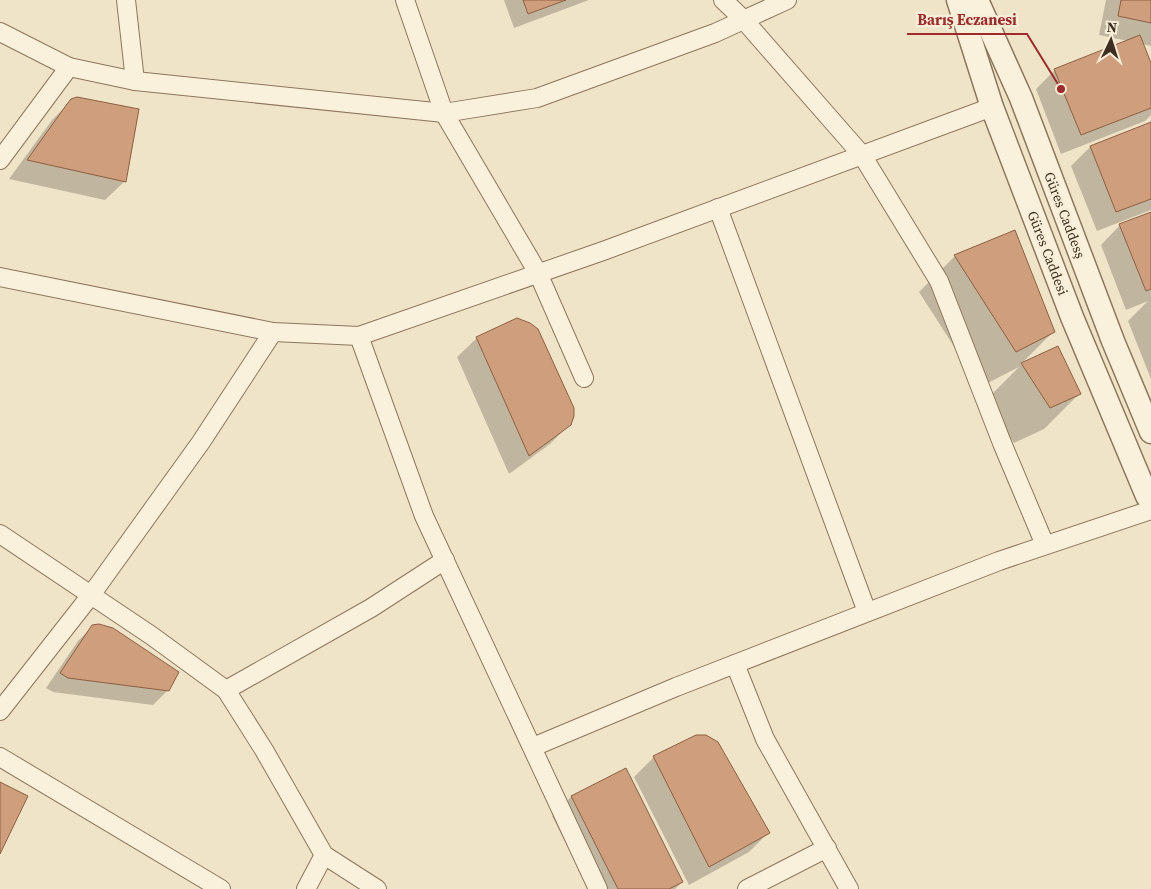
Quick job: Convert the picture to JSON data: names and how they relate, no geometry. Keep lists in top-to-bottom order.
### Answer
{
  "streets": {
    "street": ["Güres Caddesş", "Güres Caddesi"]
  },
  "places": ["Barış Eczanesi"],
  "north": "top"
}
